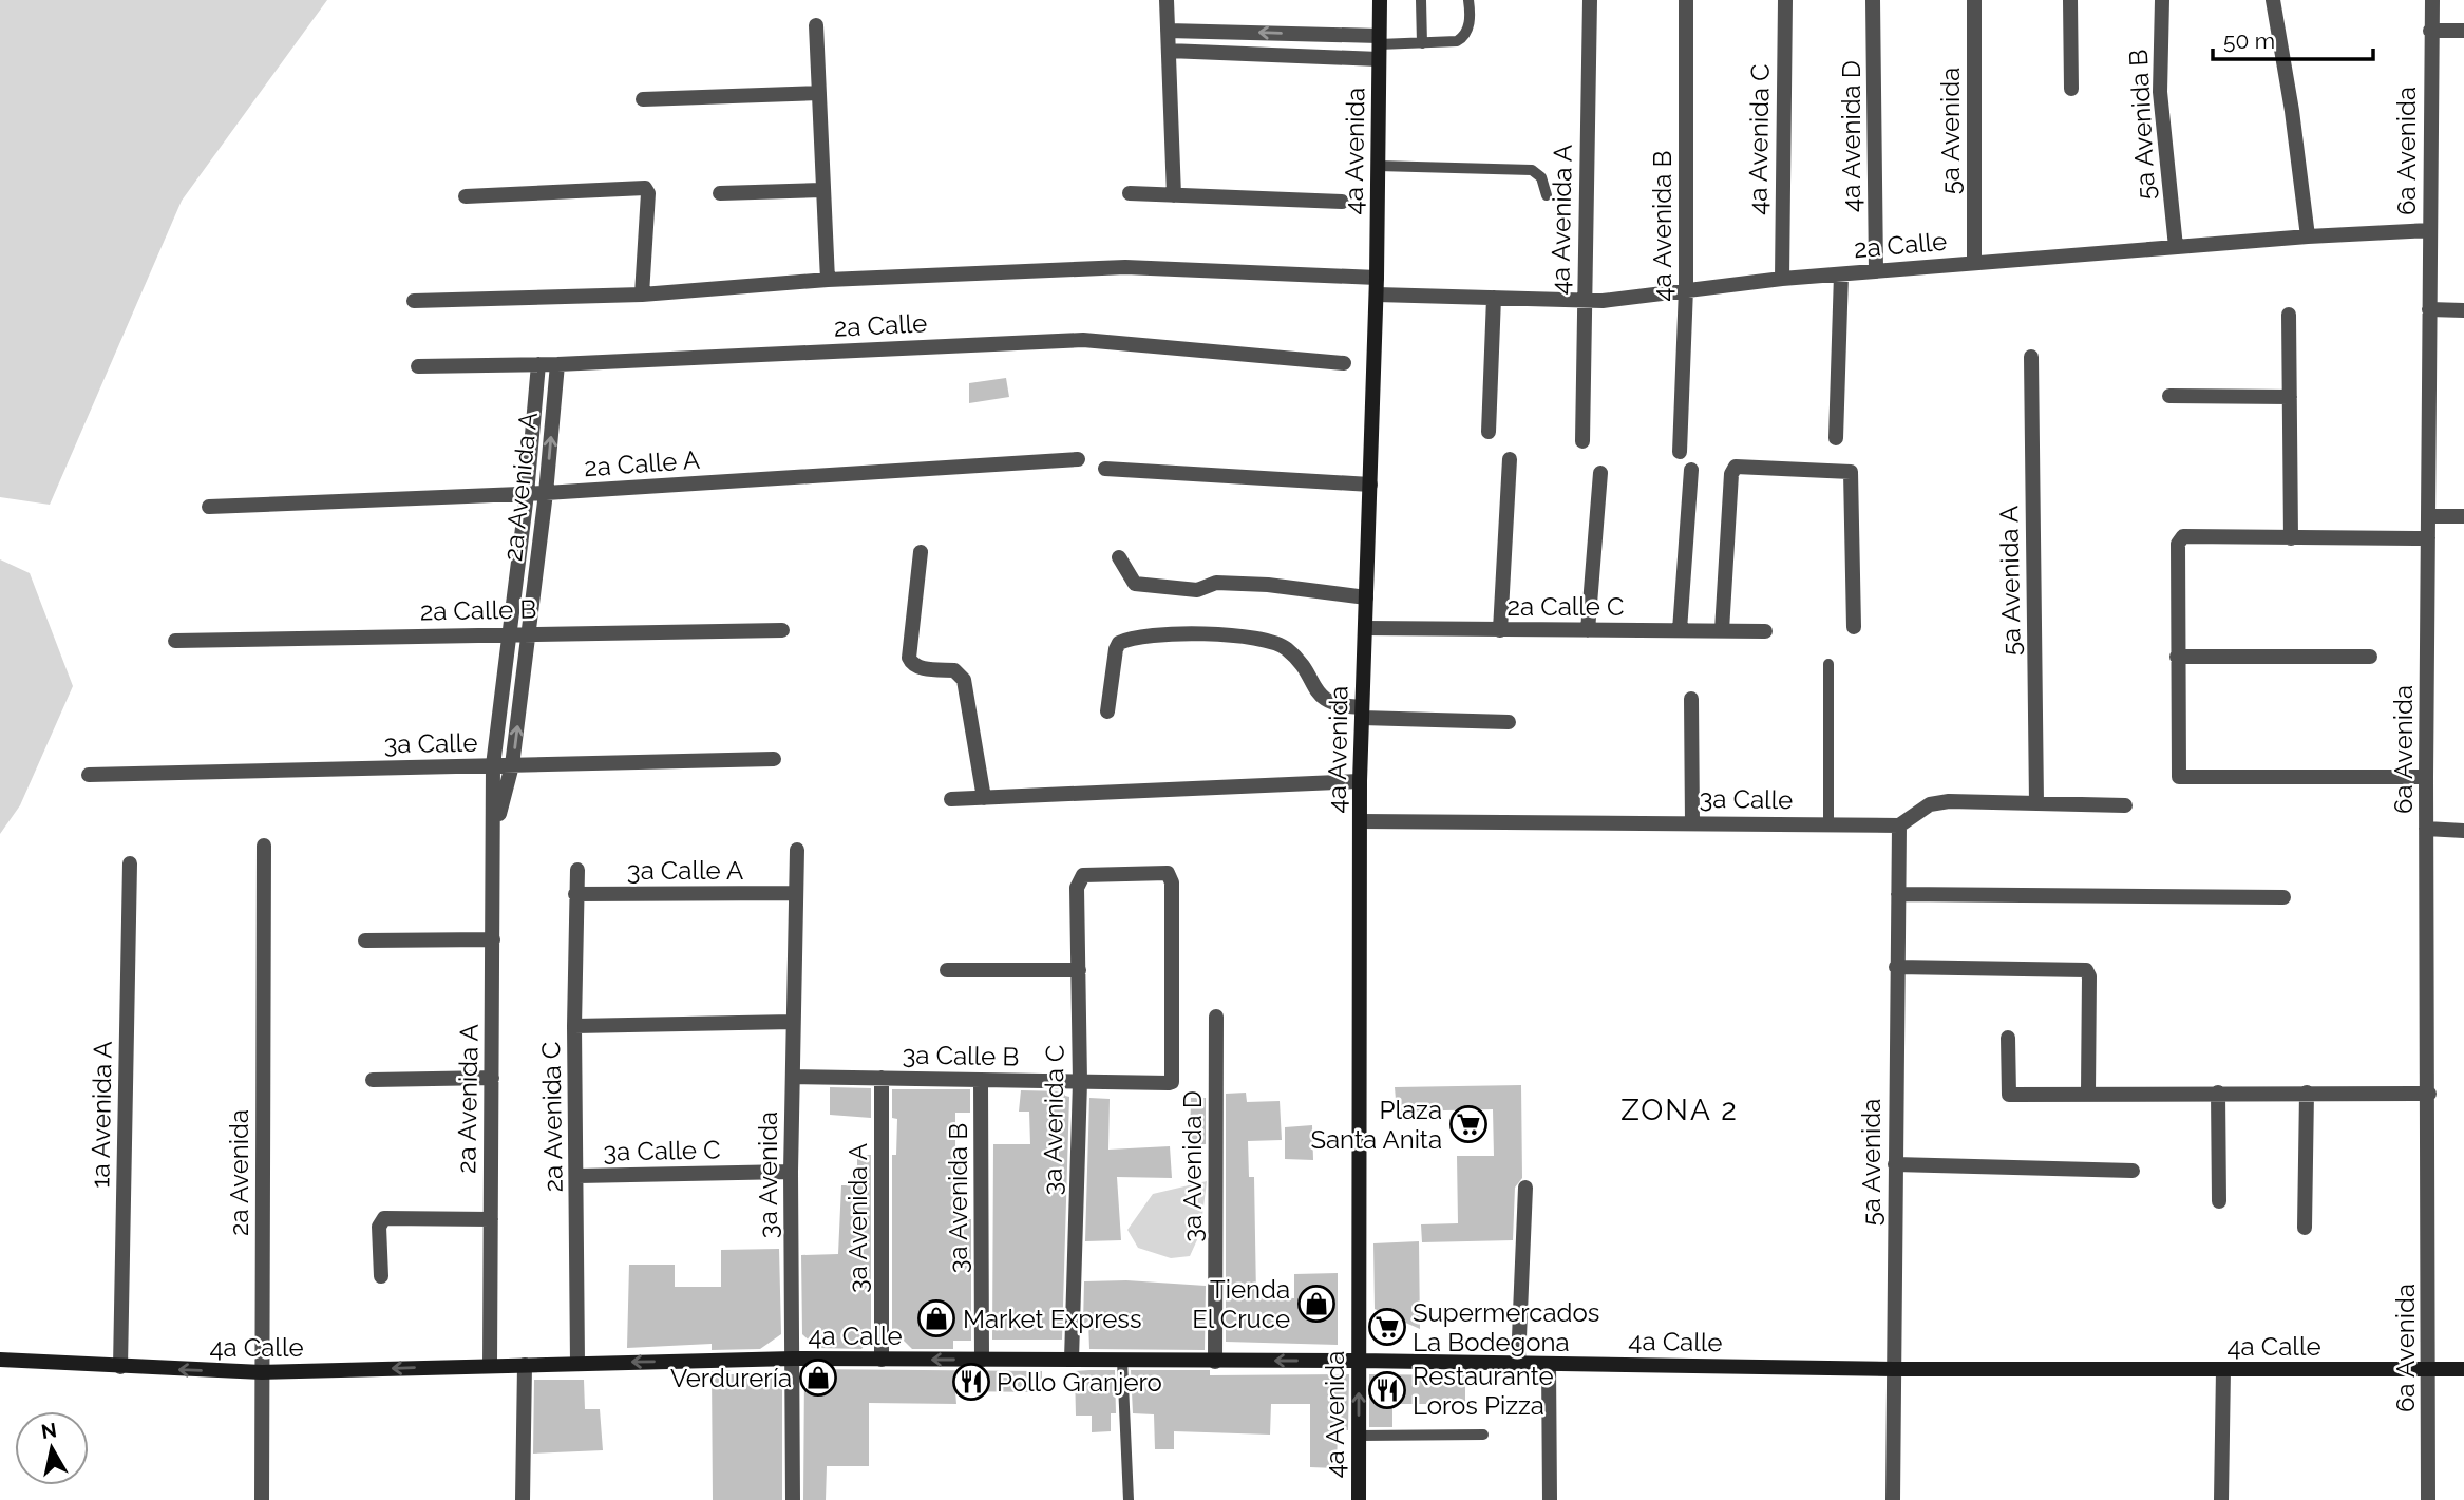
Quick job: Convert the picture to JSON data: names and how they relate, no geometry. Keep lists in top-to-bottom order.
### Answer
{
  "streets": {
    "main road": ["4a Avenida", "4a Calle"],
    "street": [
      "5a Avenida B",
      "5a Avenida",
      "4a Avenida D",
      "4a Avenida C",
      "6a Avenida",
      "4a Avenida A",
      "4a Avenida B",
      "2a Calle",
      "2a Calle A",
      "2a Avenida A",
      "5a Avenida A",
      "2a Calle C",
      "2a Calle B",
      "3a Calle",
      "3a Calle A",
      "3a Calle B",
      "1a Avenida A",
      "2a Avenida C",
      "3a Avenida C",
      "3a Calle C",
      "3a Avenida D",
      "2a Avenida",
      "3a Avenida",
      "3a Avenida B",
      "3a Avenida A"
    ]
  },
  "crossings": [
    ["5a Avenida B", "2a Calle"],
    ["5a Avenida", "2a Calle"],
    ["5a Avenida", "3a Calle"],
    ["5a Avenida", "4a Calle"],
    ["4a Avenida D", "2a Calle"],
    ["4a Avenida C", "2a Calle"],
    ["4a Avenida", "2a Calle"],
    ["4a Avenida", "2a Calle C"],
    ["4a Avenida", "3a Calle"],
    ["4a Avenida", "4a Calle"],
    ["6a Avenida", "2a Calle"],
    ["6a Avenida", "4a Calle"],
    ["4a Avenida A", "2a Calle"],
    ["4a Avenida B", "2a Calle"],
    ["2a Calle", "2a Avenida A"],
    ["2a Calle A", "2a Avenida A"],
    ["2a Avenida A", "2a Calle B"],
    ["2a Avenida A", "3a Calle"],
    ["2a Avenida A", "4a Calle"],
    ["3a Calle A", "2a Avenida C"],
    ["3a Calle A", "3a Avenida"],
    ["3a Calle B", "3a Avenida C"],
    ["3a Calle B", "3a Avenida D"],
    ["3a Calle B", "3a Avenida"],
    ["3a Calle B", "3a Avenida B"],
    ["3a Calle B", "3a Avenida A"],
    ["1a Avenida A", "4a Calle"],
    ["2a Avenida C", "3a Calle C"],
    ["2a Avenida C", "4a Calle"],
    ["3a Avenida C", "3a Avenida D"],
    ["3a Avenida C", "4a Calle"],
    ["3a Calle C", "3a Avenida"],
    ["3a Avenida D", "4a Calle"],
    ["2a Avenida", "4a Calle"],
    ["3a Avenida", "4a Calle"],
    ["3a Avenida B", "4a Calle"],
    ["3a Avenida A", "4a Calle"]
  ],
  "districts": ["ZONA 2"],
  "places": {
    "supermarket": ["Plaza Santa Anita", "Supermercados La Bodegona"],
    "shop": ["Tienda El Cruce", "Market Express", "Verdurería"],
    "restaurant": ["Pollo Granjero", "Restaurante Loros Pizza"]
  },
  "scale_bar": "50 m",
  "north": "top"
}
